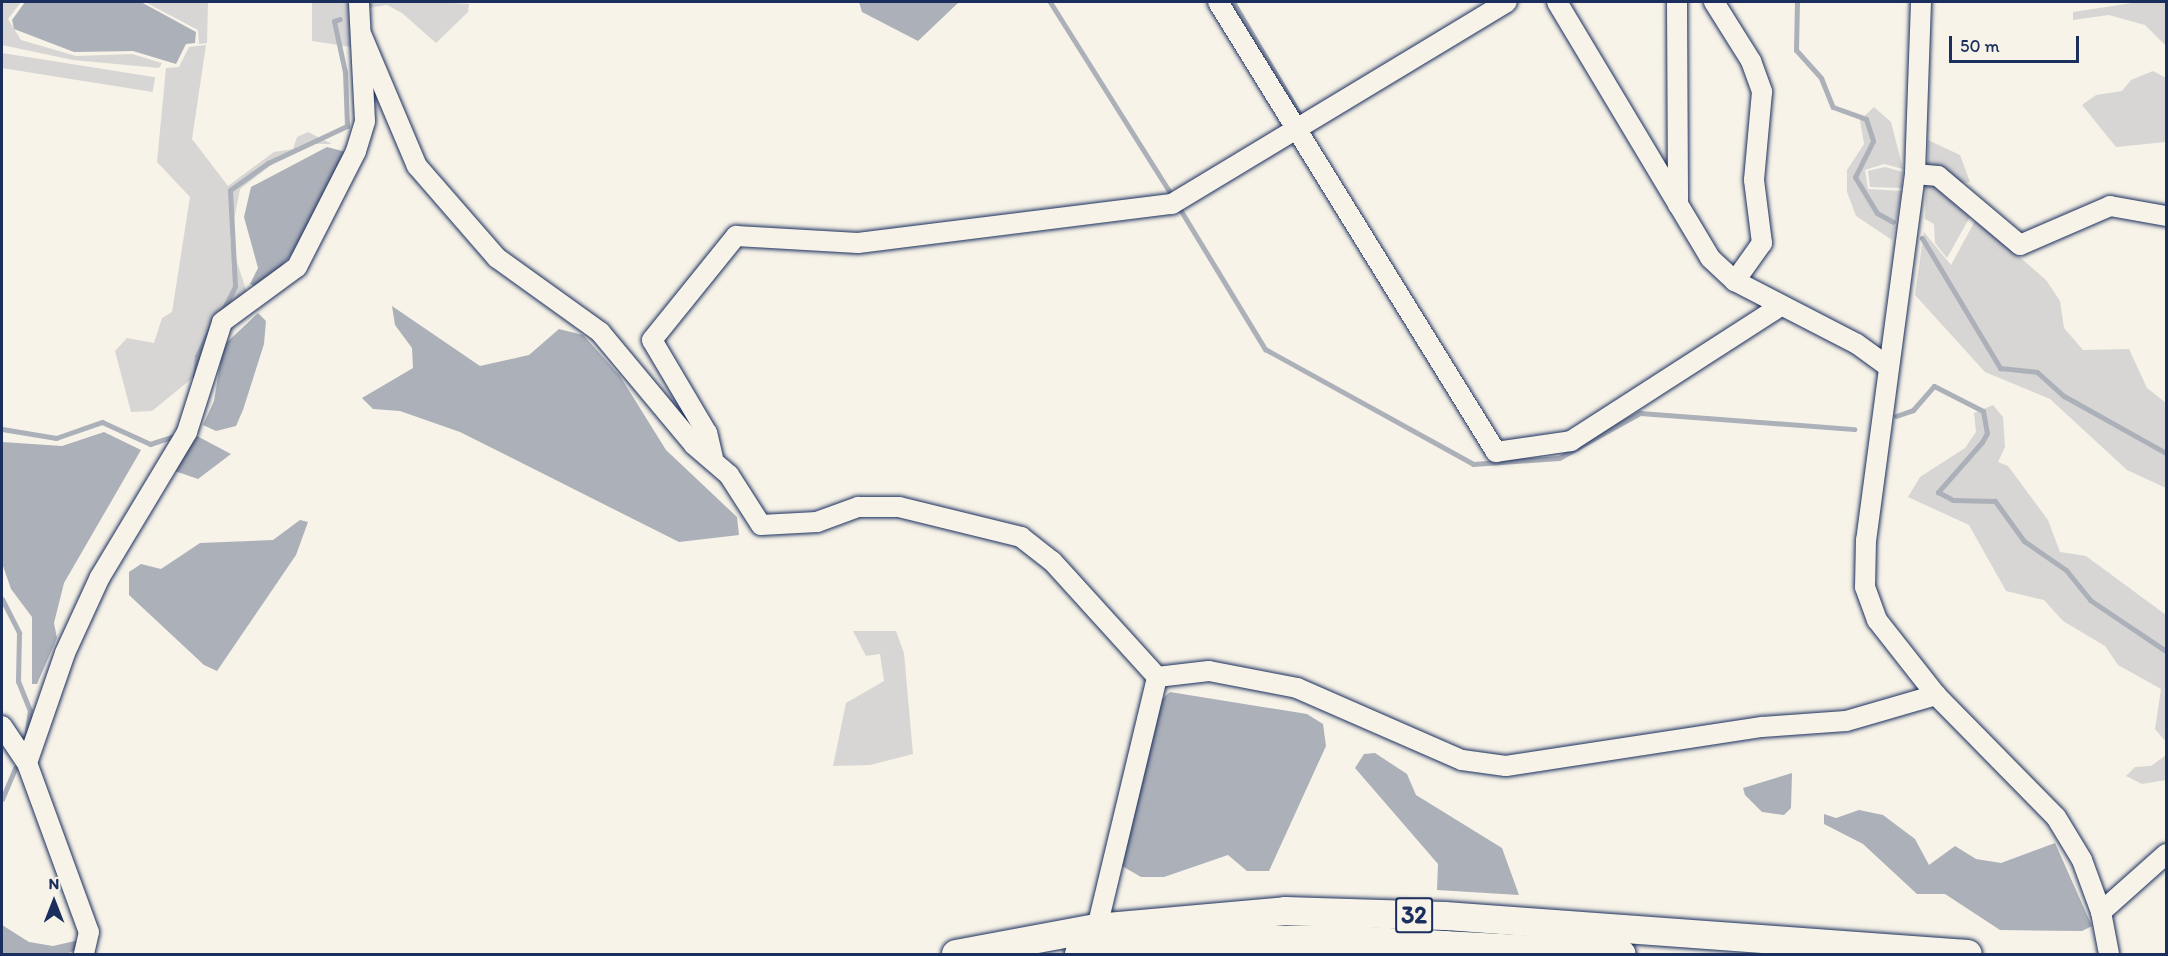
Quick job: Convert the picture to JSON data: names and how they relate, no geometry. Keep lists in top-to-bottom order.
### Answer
{
  "streets": {
    "highway": ["32"]
  },
  "scale_bar": "50 m",
  "north": "top"
}
